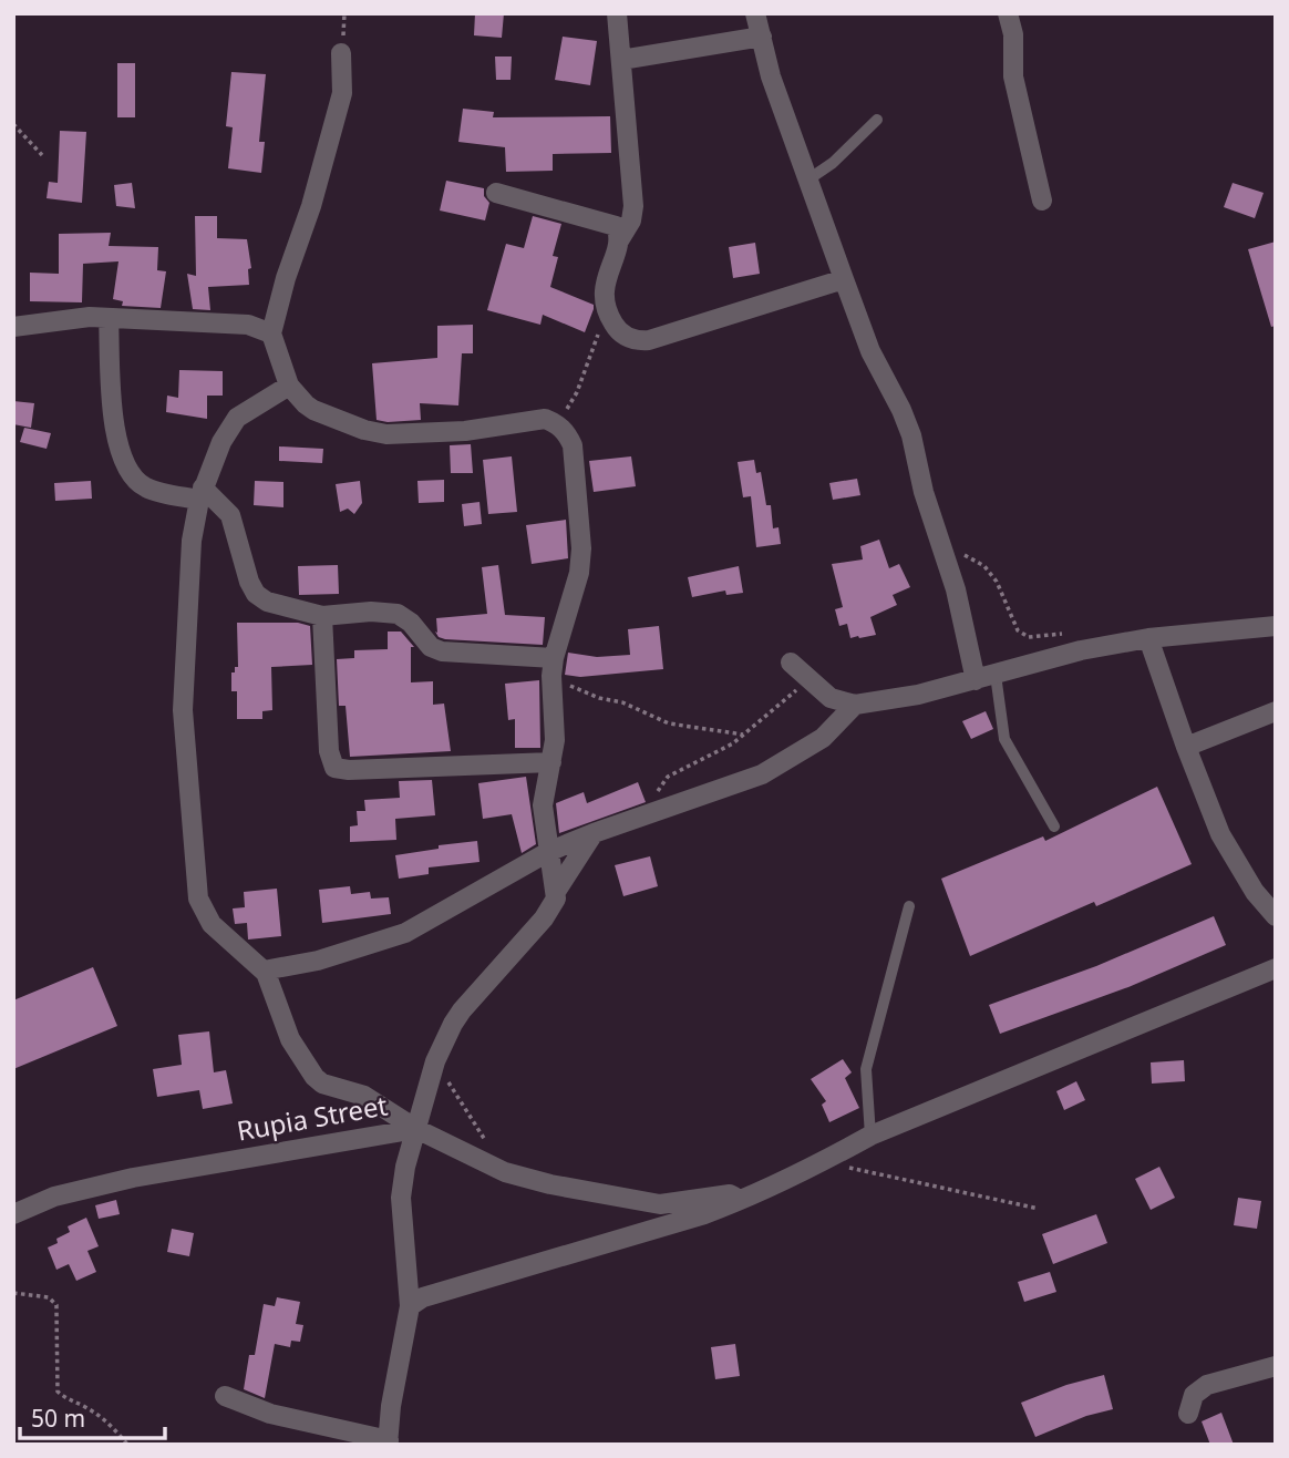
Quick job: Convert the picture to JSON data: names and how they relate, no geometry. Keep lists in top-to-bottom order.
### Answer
{
  "streets": {
    "street": ["Rupia Street"]
  },
  "scale_bar": "50 m"
}
